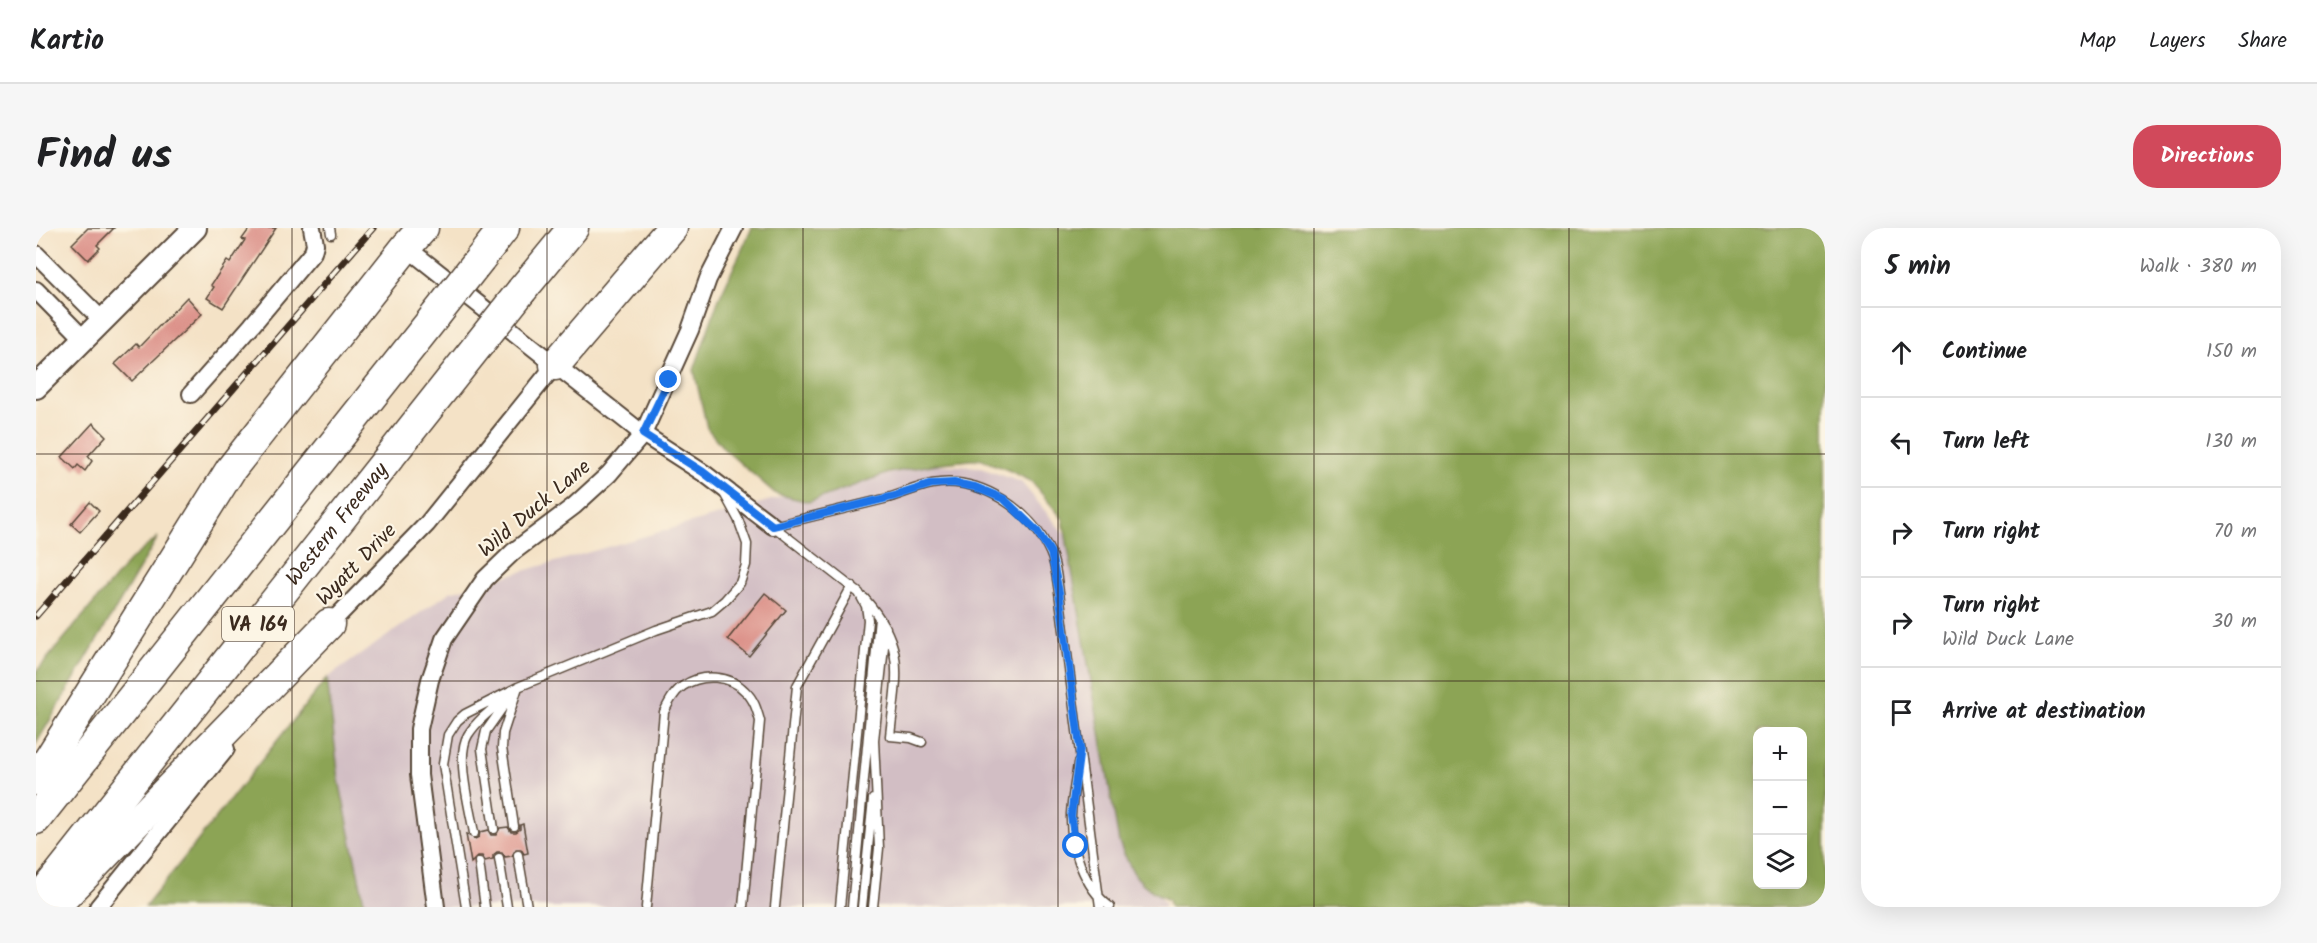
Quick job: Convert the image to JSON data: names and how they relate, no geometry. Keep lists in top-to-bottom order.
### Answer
{
  "streets": {
    "highway": ["Western Freeway", "VA 164"],
    "street": ["Wild Duck Lane", "Wyatt Drive"]
  },
  "page": {
    "header": "Kartio",
    "nav": ["Map", "Layers", "Share"],
    "title": "Find us",
    "buttons": "Directions",
    "heading": ["5 min", "Walk · 380 m"],
    "list": [
      ["Continue", "150 m"],
      ["Turn left", "130 m"],
      ["Turn right", "70 m"],
      ["Turn right", "Wild Duck Lane", "30 m"],
      "Arrive at destination"
    ],
    "map_buttons": ["+", "−"]
  }
}
